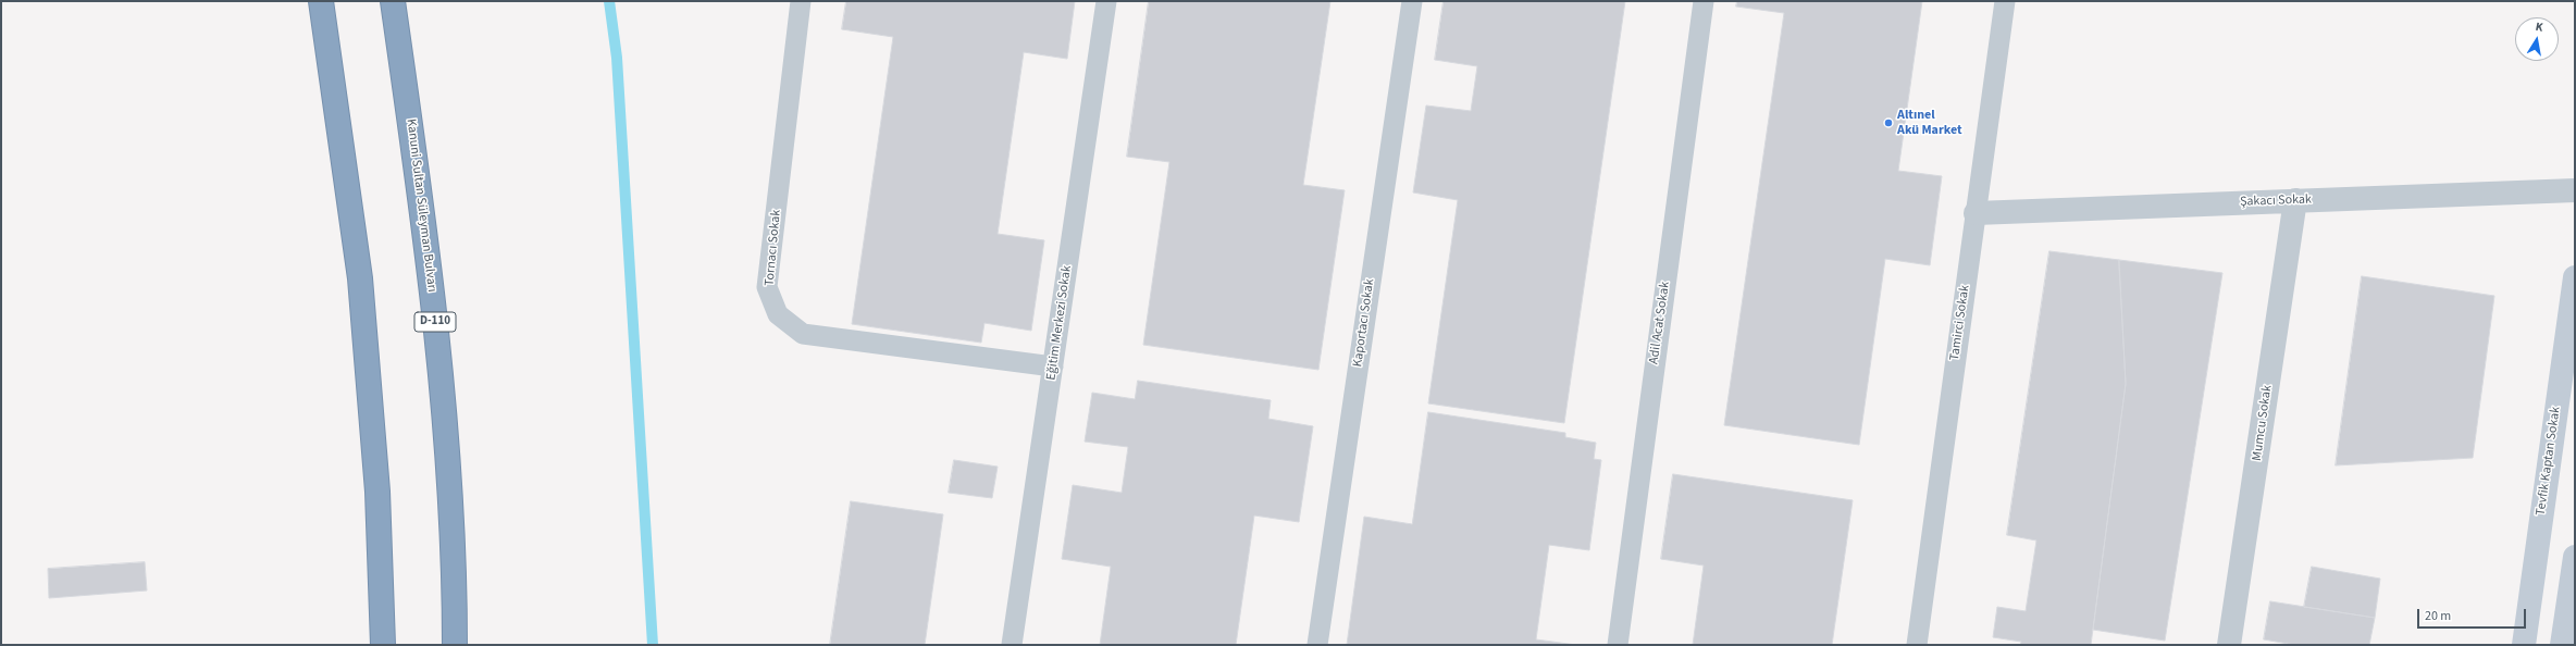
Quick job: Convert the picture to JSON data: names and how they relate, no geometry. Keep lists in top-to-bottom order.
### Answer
{
  "streets": {
    "highway": ["Kanuni Sultan Süleyman Bulvarı", "D-110"],
    "street": ["Şakacı Sokak", "Mumcu Sokak", "Tevfik Kaptan Sokak"],
    "lane": [
      "Tornacı Sokak",
      "Eğitim Merkezi Sokak",
      "Kaportacı Sokak",
      "Adil Acat Sokak",
      "Tamirci Sokak"
    ]
  },
  "crossings": [
    ["Şakacı Sokak", "Tamirci Sokak"],
    ["Şakacı Sokak", "Mumcu Sokak"],
    ["Tornacı Sokak", "Eğitim Merkezi Sokak"]
  ],
  "places": ["Altınel Akü Market"],
  "scale_bar": "20 m",
  "north": "top"
}
